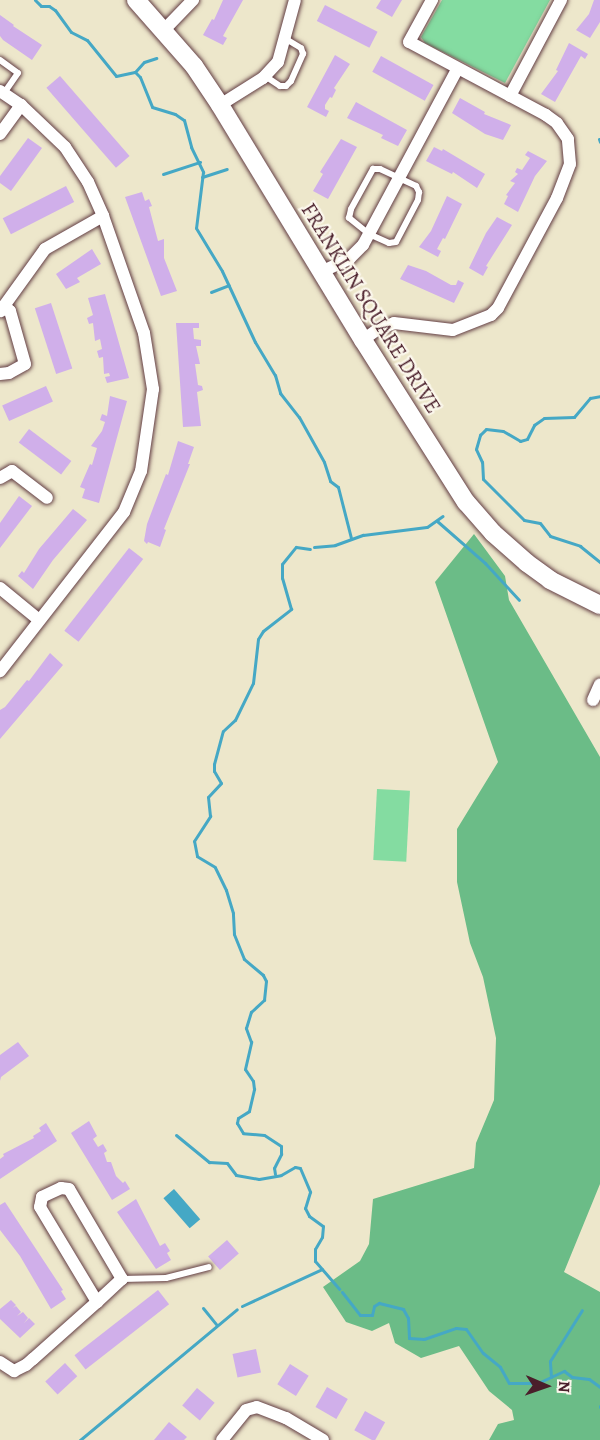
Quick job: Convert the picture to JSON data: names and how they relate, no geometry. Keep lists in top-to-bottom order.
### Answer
{
  "streets": {
    "street": ["FRANKLIN SQUARE DRIVE"]
  },
  "north": "right"
}
